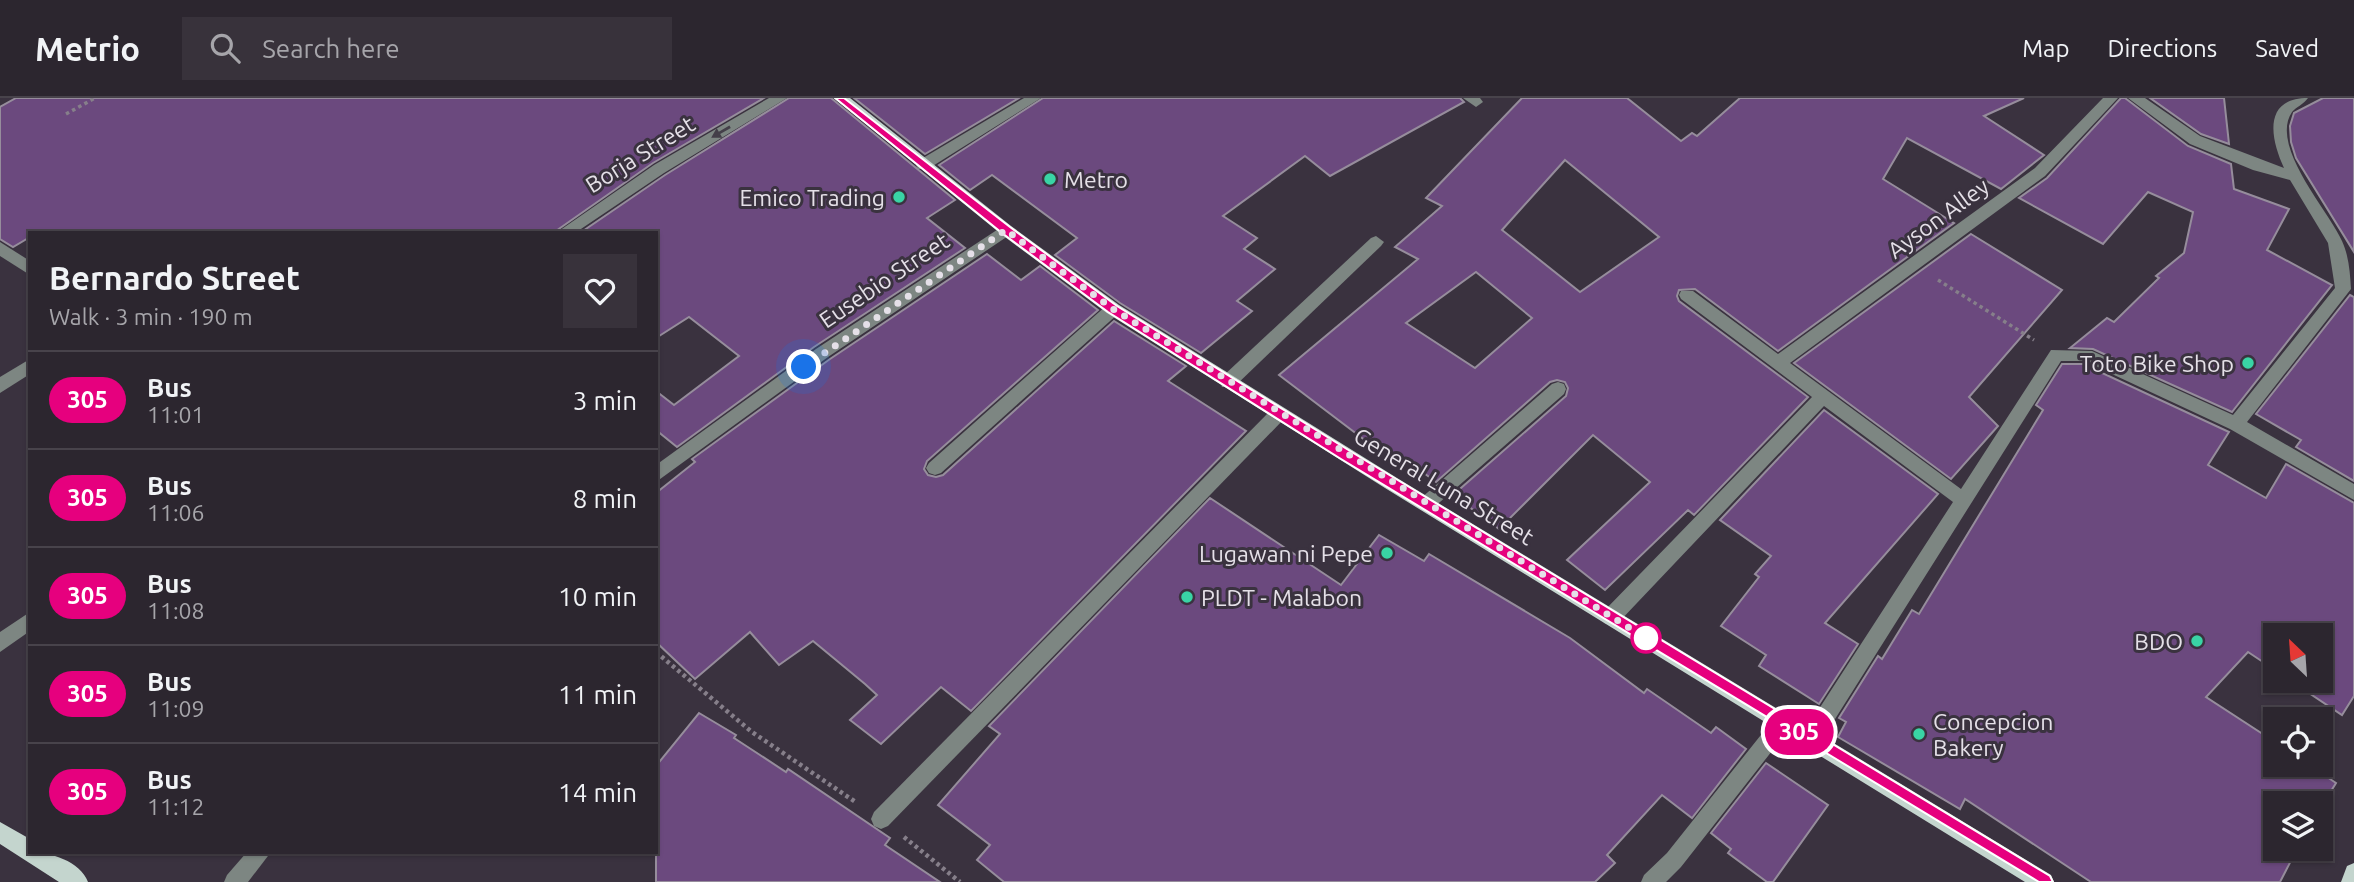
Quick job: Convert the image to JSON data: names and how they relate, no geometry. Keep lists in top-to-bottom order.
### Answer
{
  "streets": {
    "main road": ["General Luna Street"],
    "street": ["Borja Street", "Ayson Alley", "Eusebio Street"]
  },
  "crossings": [
    ["Eusebio Street", "General Luna Street"]
  ],
  "one_way": ["Borja Street"],
  "places": [
    "Metro",
    "Emico Trading",
    "Toto Bike Shop",
    "Lugawan ni Pepe",
    "PLDT - Malabon",
    "BDO",
    "Concepcion Bakery"
  ],
  "lines": ["bus line 305"],
  "north": "top left",
  "page": {
    "header": "Metrio",
    "search": "Search here",
    "nav": ["Map", "Directions", "Saved"],
    "on_map": "305",
    "heading": ["Bernardo Street", "Walk · 3 min · 190 m"],
    "list": [
      {
        "mark": "305",
        "name": "Bus",
        "note": "11:01",
        "value": "3 min"
      },
      {
        "mark": "305",
        "name": "Bus",
        "note": "11:06",
        "value": "8 min"
      },
      {
        "mark": "305",
        "name": "Bus",
        "note": "11:08",
        "value": "10 min"
      },
      {
        "mark": "305",
        "name": "Bus",
        "note": "11:09",
        "value": "11 min"
      },
      {
        "mark": "305",
        "name": "Bus",
        "note": "11:12",
        "value": "14 min"
      }
    ]
  }
}
